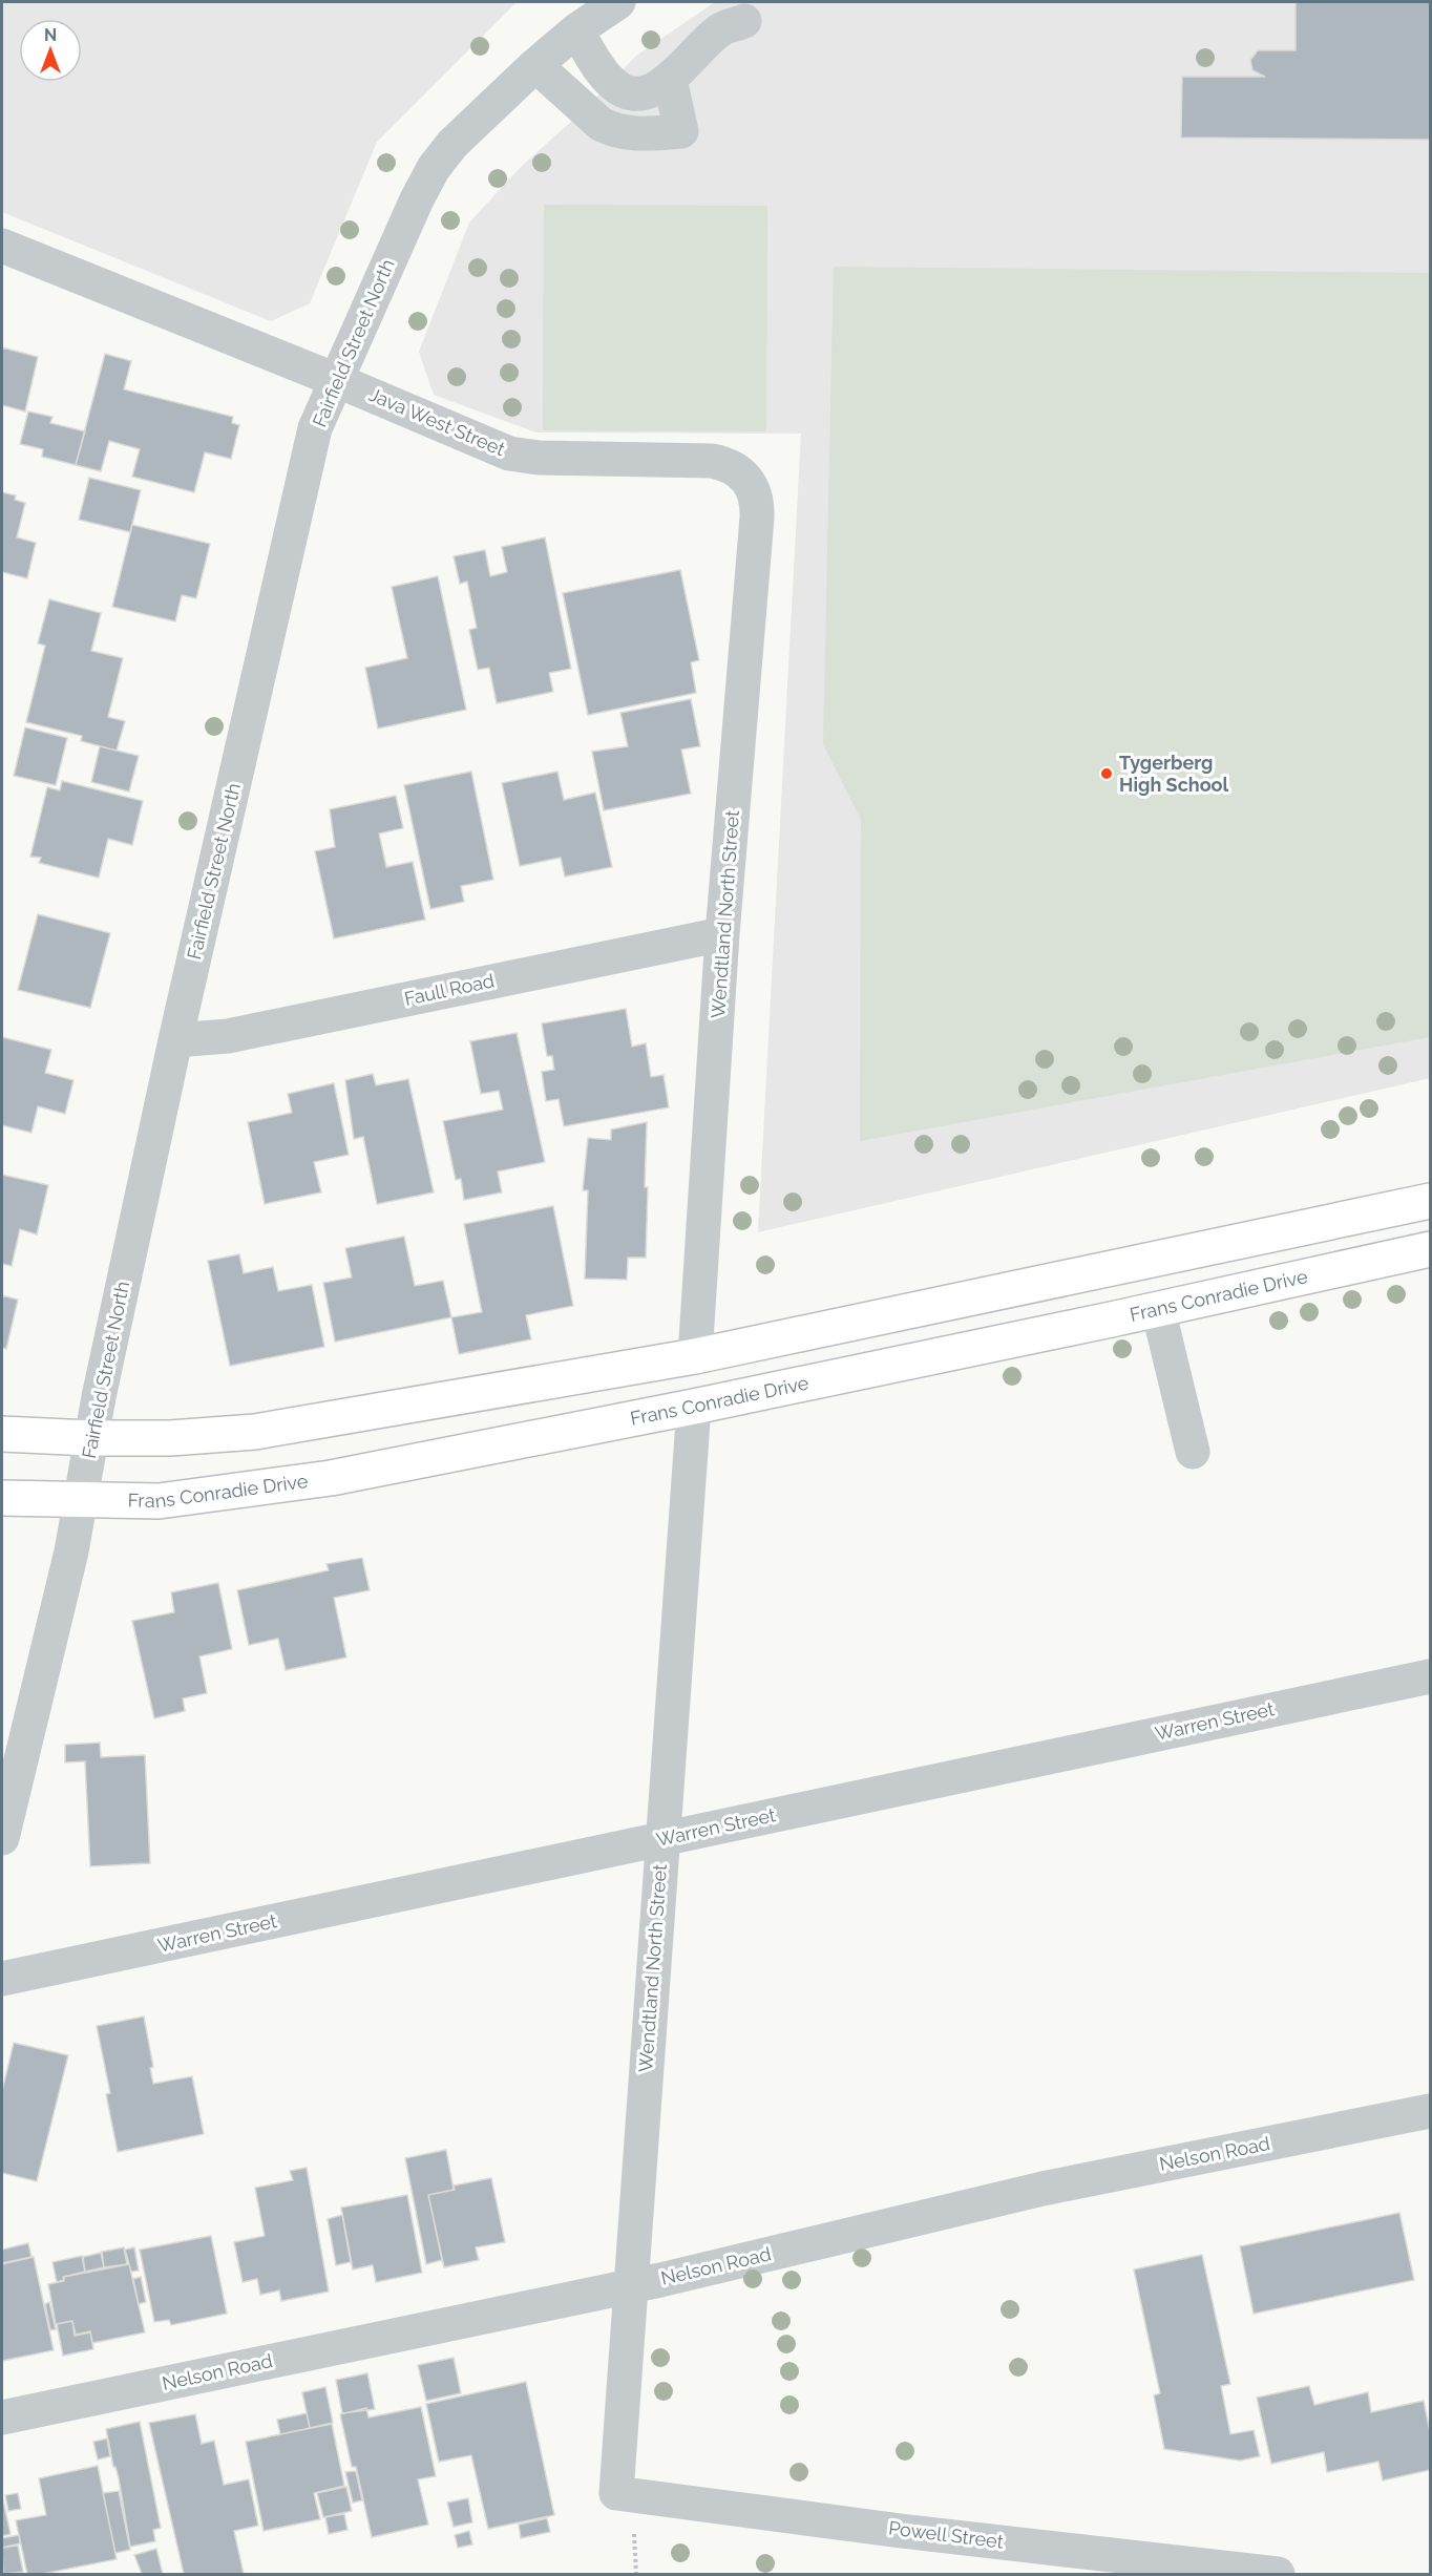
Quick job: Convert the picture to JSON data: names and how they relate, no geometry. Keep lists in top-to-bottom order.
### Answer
{
  "streets": {
    "main road": ["Frans Conradie Drive"],
    "street": [
      "Fairfield Street North",
      "Java West Street",
      "Wendtland North Street",
      "Faull Road",
      "Warren Street",
      "Nelson Road",
      "Powell Street"
    ]
  },
  "crossings": [
    ["Fairfield Street North", "Java West Street"],
    ["Fairfield Street North", "Faull Road"],
    ["Fairfield Street North", "Frans Conradie Drive"],
    ["Java West Street", "Wendtland North Street"],
    ["Wendtland North Street", "Faull Road"],
    ["Wendtland North Street", "Frans Conradie Drive"],
    ["Wendtland North Street", "Warren Street"],
    ["Wendtland North Street", "Nelson Road"],
    ["Wendtland North Street", "Powell Street"]
  ],
  "places": ["Tygerberg High School"],
  "north": "top"
}
